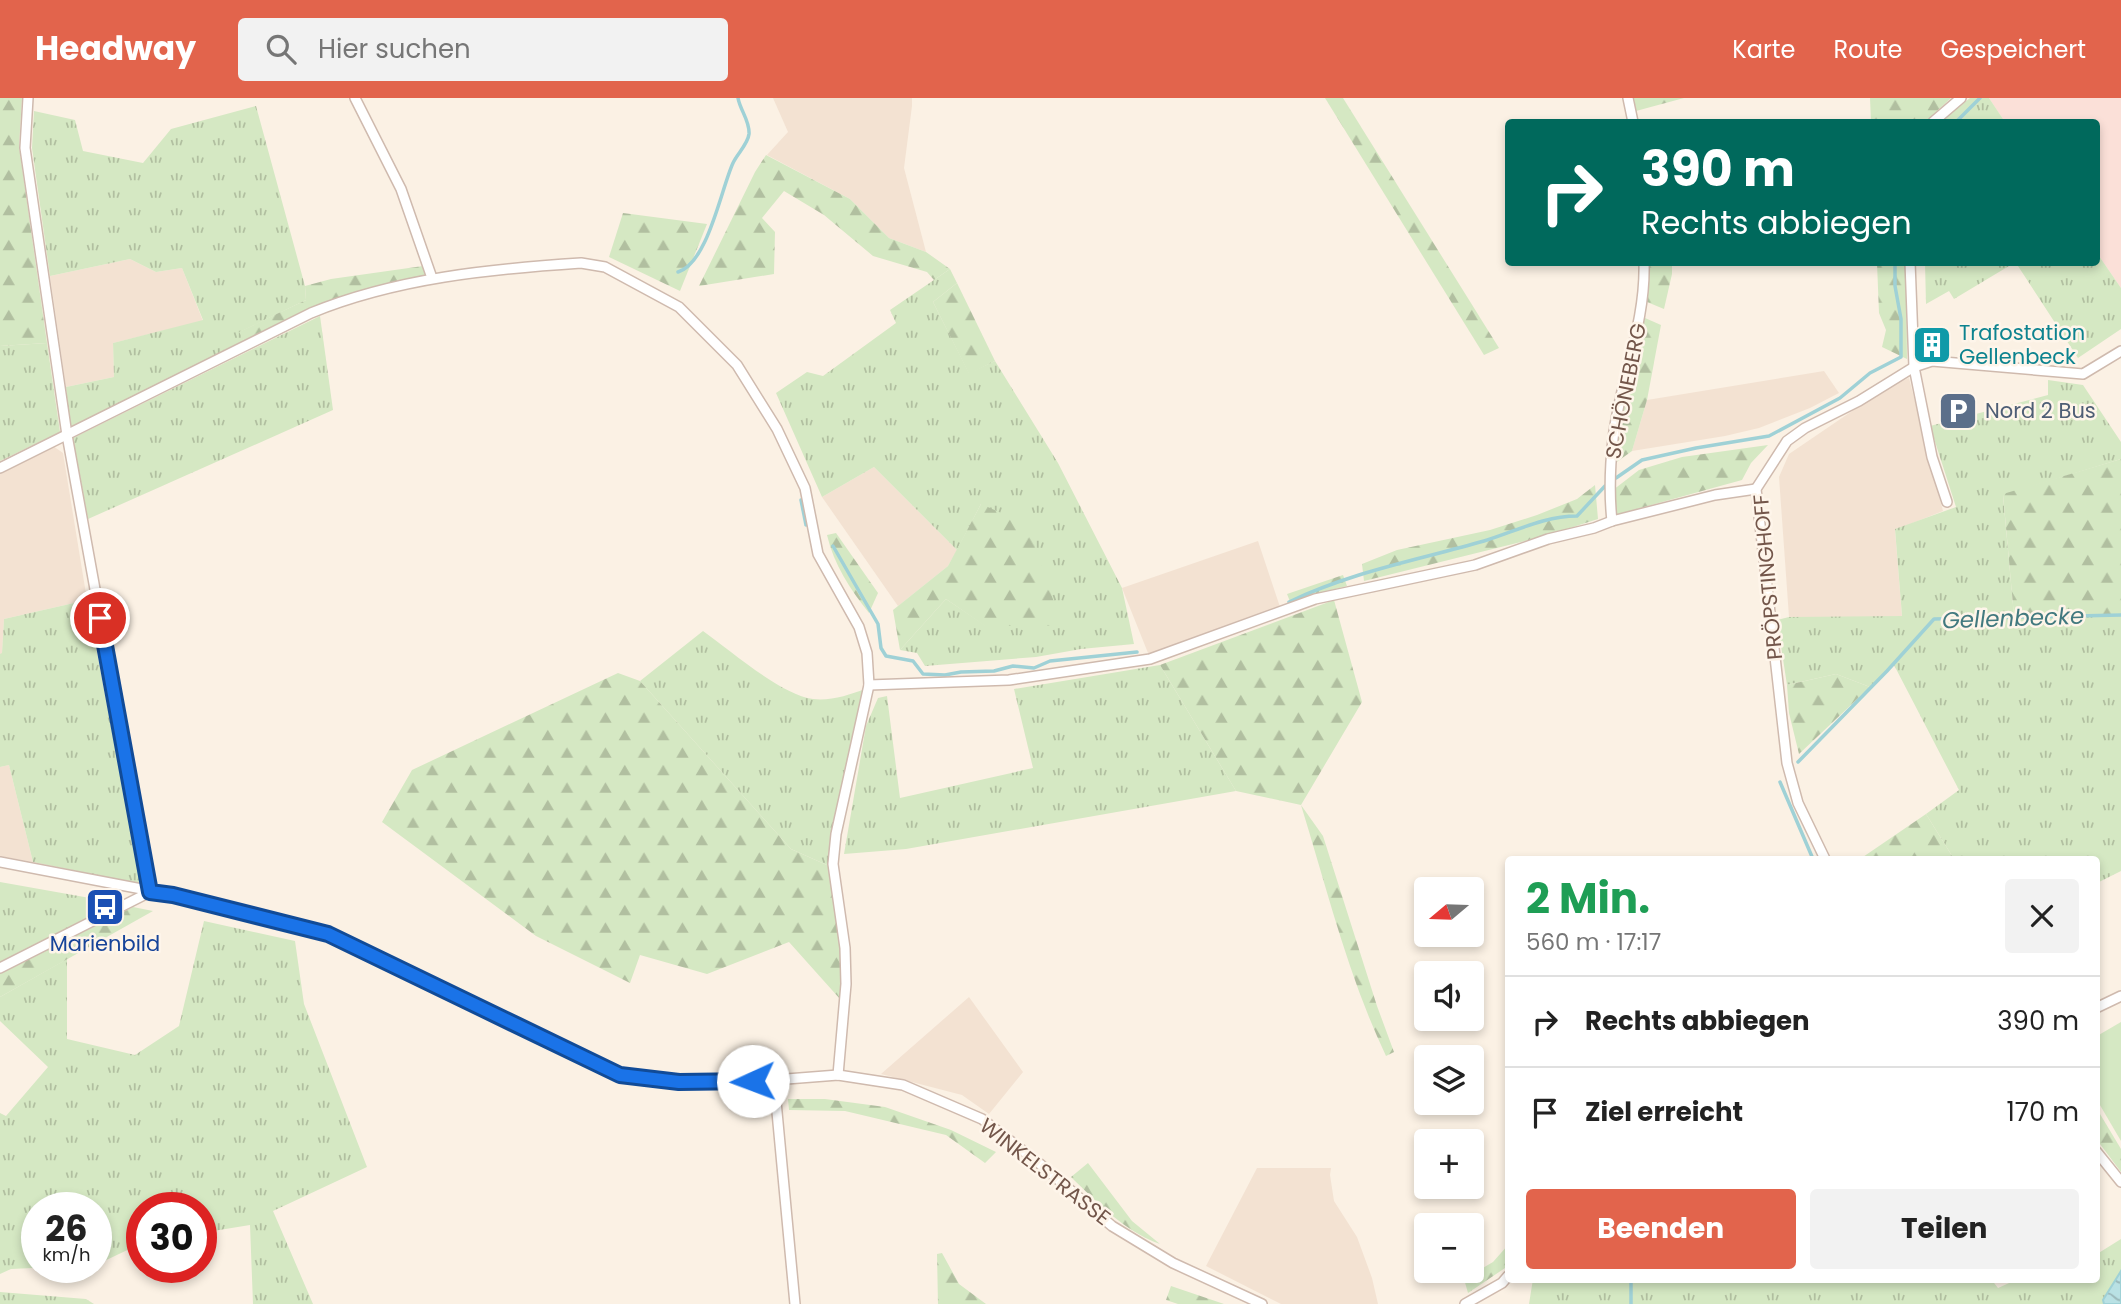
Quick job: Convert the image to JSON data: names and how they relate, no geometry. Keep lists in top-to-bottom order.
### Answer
{
  "streets": {
    "street": ["SCHÖNEBERG", "PRÖPSTINGHOFF", "WINKELSTRASSE"]
  },
  "water": ["Gellenbecke"],
  "places": {
    "building": ["Trafostation Gellenbeck"],
    "parking": ["Nord 2 Bus"],
    "bus stop": ["Marienbild"]
  },
  "north": "left",
  "page": {
    "header": "Headway",
    "search": "Hier suchen",
    "nav": ["Karte", "Route", "Gespeichert"],
    "turn": ["390 m", "Rechts abbiegen"],
    "heading": ["2 Min.", "560 m · 17:17"],
    "map_buttons": ["+", "−"],
    "list": [
      {
        "name": "Rechts abbiegen",
        "value": "390 m"
      },
      {
        "name": "Ziel erreicht",
        "value": "170 m"
      }
    ],
    "buttons": ["Beenden", "Teilen"],
    "speed": "26 km/h",
    "limit": "30"
  }
}
